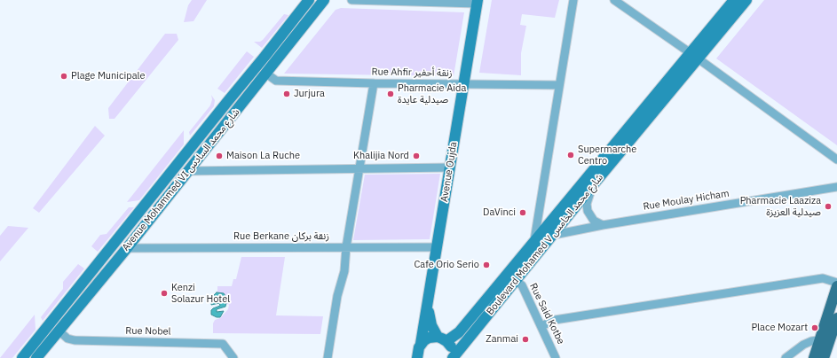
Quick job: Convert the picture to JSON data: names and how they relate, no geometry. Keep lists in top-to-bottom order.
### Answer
{
  "streets": {
    "main road": ["Avenue Oujda", "Avenue Mohammed VI شارع محمد السادس", "Boulevard Mohamed V شارع محمد الخامس"],
    "street": [
      "Rue Ahfir زنقة أحفير",
      "Rue Moulay Hicham",
      "Rue Berkane زنقة بركان",
      "Rue Said Kotbe",
      "Rue Nobel"
    ]
  },
  "crossings": [
    ["Rue Ahfir زنقة أحفير", "Avenue Oujda"],
    ["Rue Ahfir زنقة أحفير", "Avenue Mohammed VI شارع محمد السادس"],
    ["Avenue Oujda", "Rue Berkane زنقة بركان"],
    ["Avenue Oujda", "Boulevard Mohamed V شارع محمد الخامس"],
    ["Avenue Mohammed VI شارع محمد السادس", "Rue Berkane زنقة بركان"],
    ["Avenue Mohammed VI شارع محمد السادس", "Rue Nobel"],
    ["Rue Moulay Hicham", "Boulevard Mohamed V شارع محمد الخامس"],
    ["Boulevard Mohamed V شارع محمد الخامس", "Rue Said Kotbe"]
  ],
  "places": [
    "Plage Municipale",
    "Jurjura",
    "Pharmacie Aida صيدلية عايدة",
    "Supermarche Centro",
    "Maison La Ruche",
    "Khalijia Nord",
    "Pharmacie Laaziza صيدلية العزيزة",
    "DaVinci",
    "Cafe Orio Serio",
    "Kenzi Solazur Hotel",
    "Place Mozart",
    "Zanmai"
  ]
}
